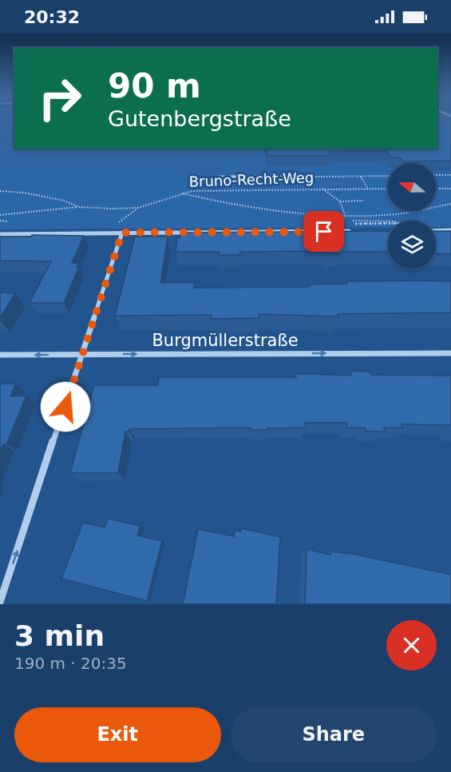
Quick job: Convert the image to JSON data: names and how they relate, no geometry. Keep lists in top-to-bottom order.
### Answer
{
  "streets": {
    "street": ["Burgmüllerstraße"],
    "path": ["Bruno-Recht-Weg"]
  },
  "north": "left",
  "page": {
    "status": "20:32",
    "turn": ["90 m", "Gutenbergstraße"],
    "heading": ["3 min", "190 m · 20:35"],
    "buttons": ["Exit", "Share"]
  }
}
